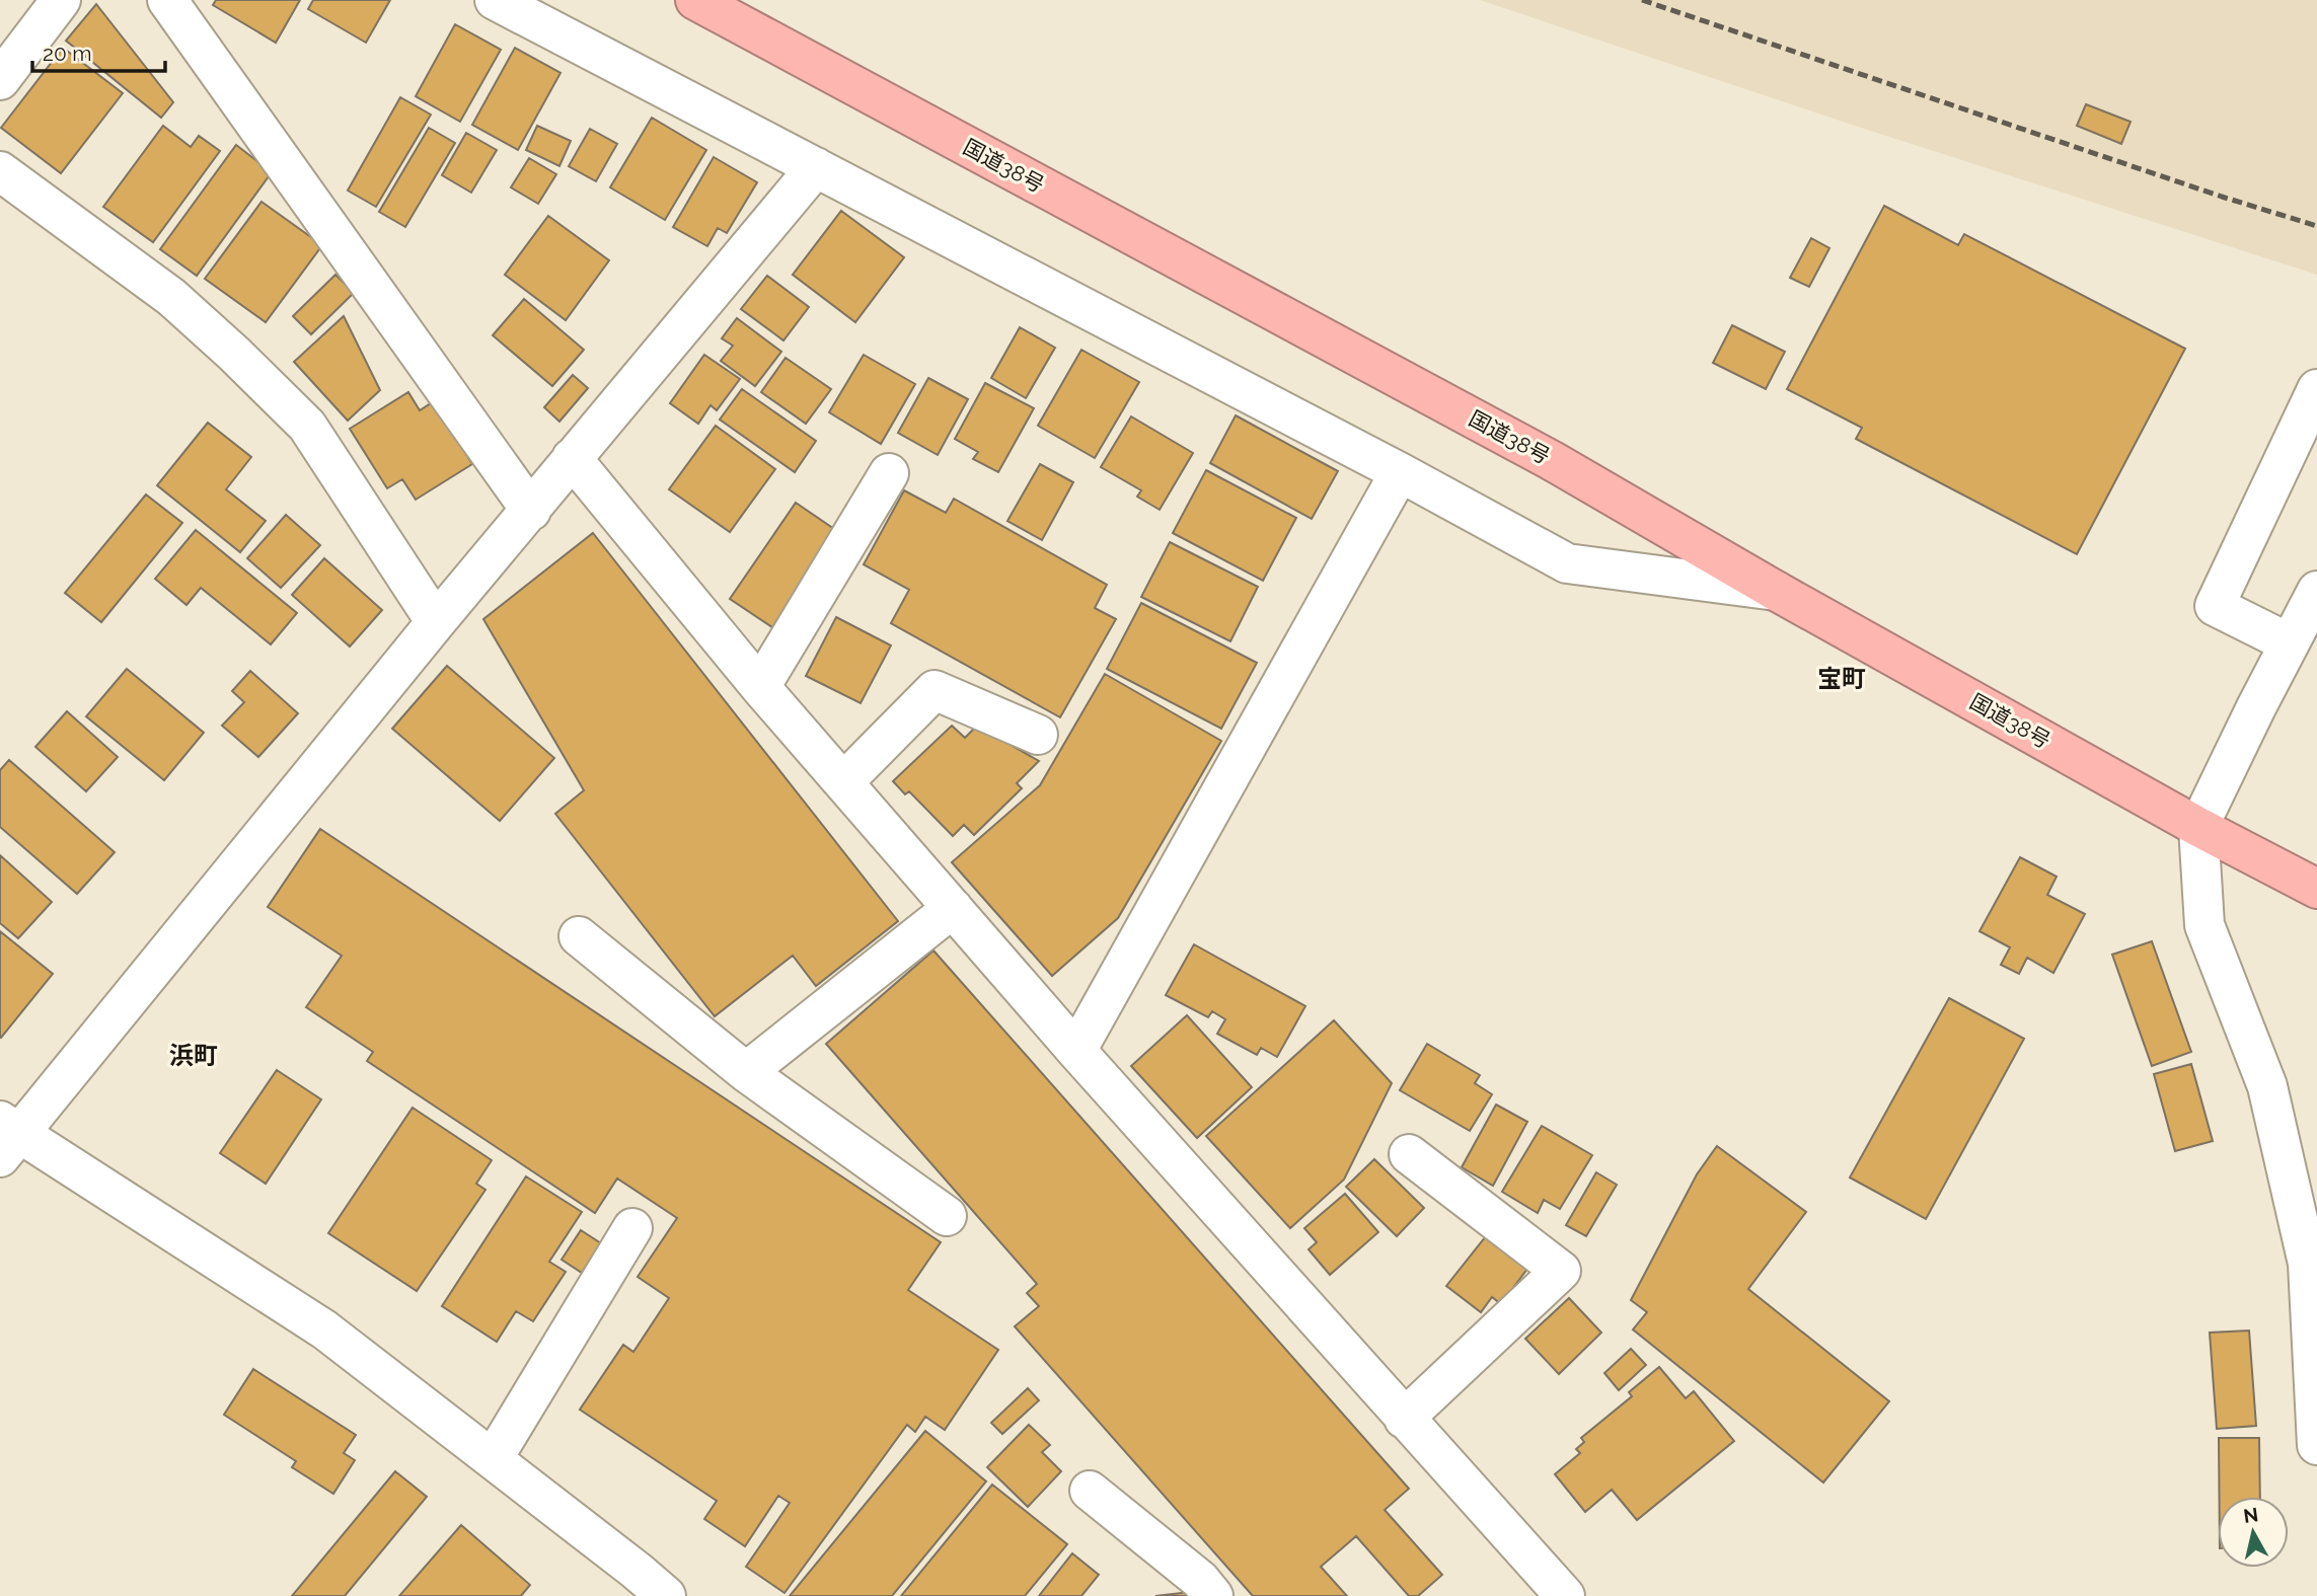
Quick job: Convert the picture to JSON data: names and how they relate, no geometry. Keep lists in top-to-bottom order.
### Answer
{
  "streets": {
    "highway": ["国道38号"]
  },
  "districts": ["宝町", "浜町"],
  "scale_bar": "20 m",
  "north": "top"
}
